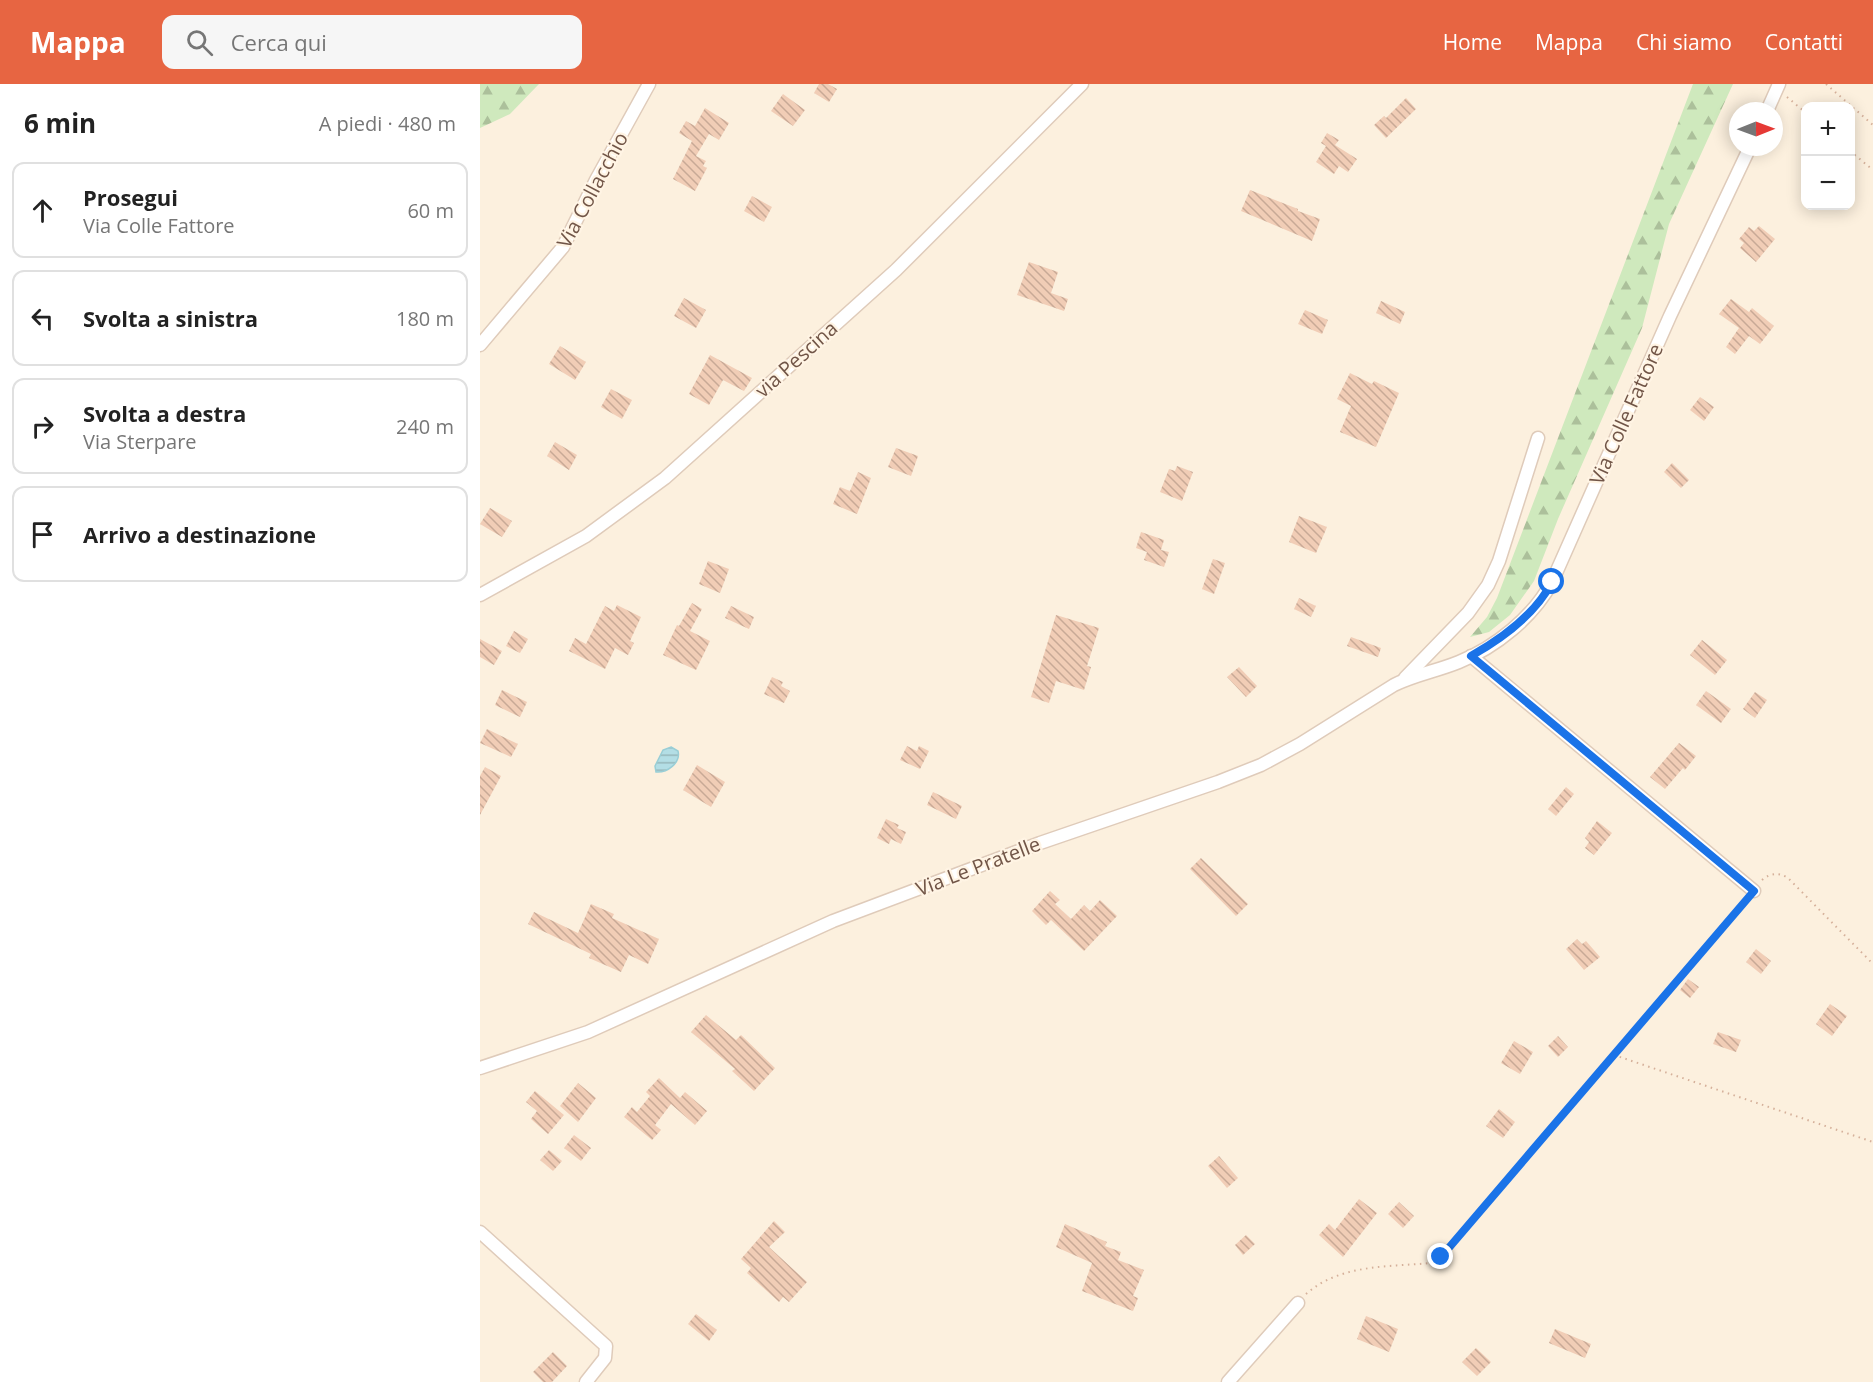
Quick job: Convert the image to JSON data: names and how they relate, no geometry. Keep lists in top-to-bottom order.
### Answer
{
  "streets": {
    "street": [
      "Via Collacchio",
      "via Pescina",
      "Via Colle Fattore",
      "Via Le Pratelle"
    ]
  },
  "crossings": [
    ["Via Colle Fattore", "Via Le Pratelle"]
  ],
  "north": "right",
  "page": {
    "header": "Mappa",
    "search": "Cerca qui",
    "nav": [
      "Home",
      "Mappa",
      "Chi siamo",
      "Contatti"
    ],
    "heading": ["6 min", "A piedi · 480 m"],
    "map_buttons": ["+", "−"],
    "list": [
      ["Prosegui", "Via Colle Fattore", "60 m"],
      ["Svolta a sinistra", "180 m"],
      ["Svolta a destra", "Via Sterpare", "240 m"],
      "Arrivo a destinazione"
    ]
  }
}
